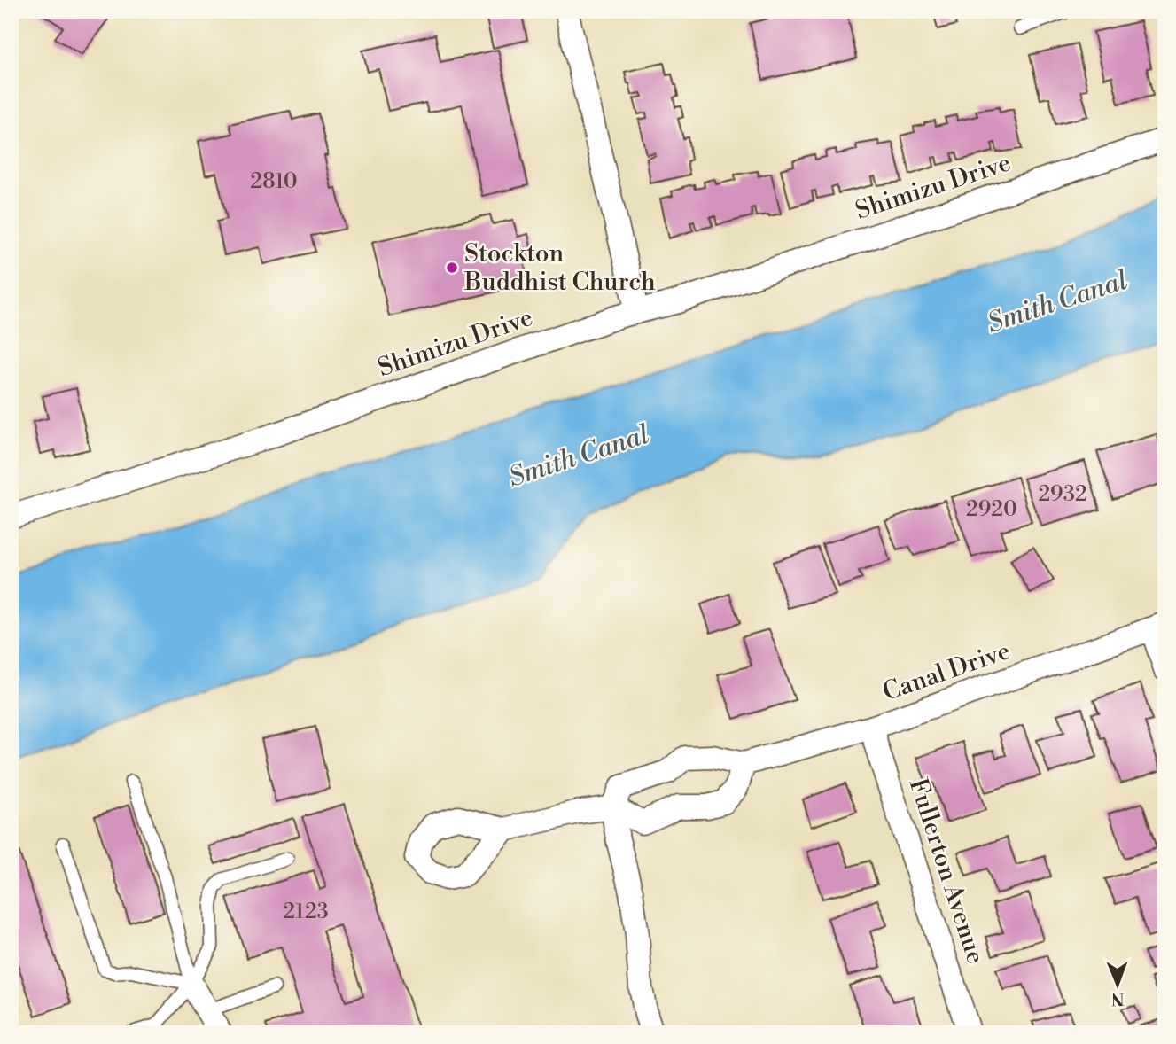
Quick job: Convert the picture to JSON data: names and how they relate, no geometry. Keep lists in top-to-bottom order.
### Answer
{
  "streets": {
    "street": ["Shimizu Drive", "Canal Drive", "Fullerton Avenue"]
  },
  "crossings": [
    ["Canal Drive", "Fullerton Avenue"]
  ],
  "water": ["Smith Canal"],
  "places": ["Stockton Buddhist Church"],
  "house_numbers": [
    "2810",
    "2932",
    "2920",
    "2123"
  ],
  "north": "bottom"
}
